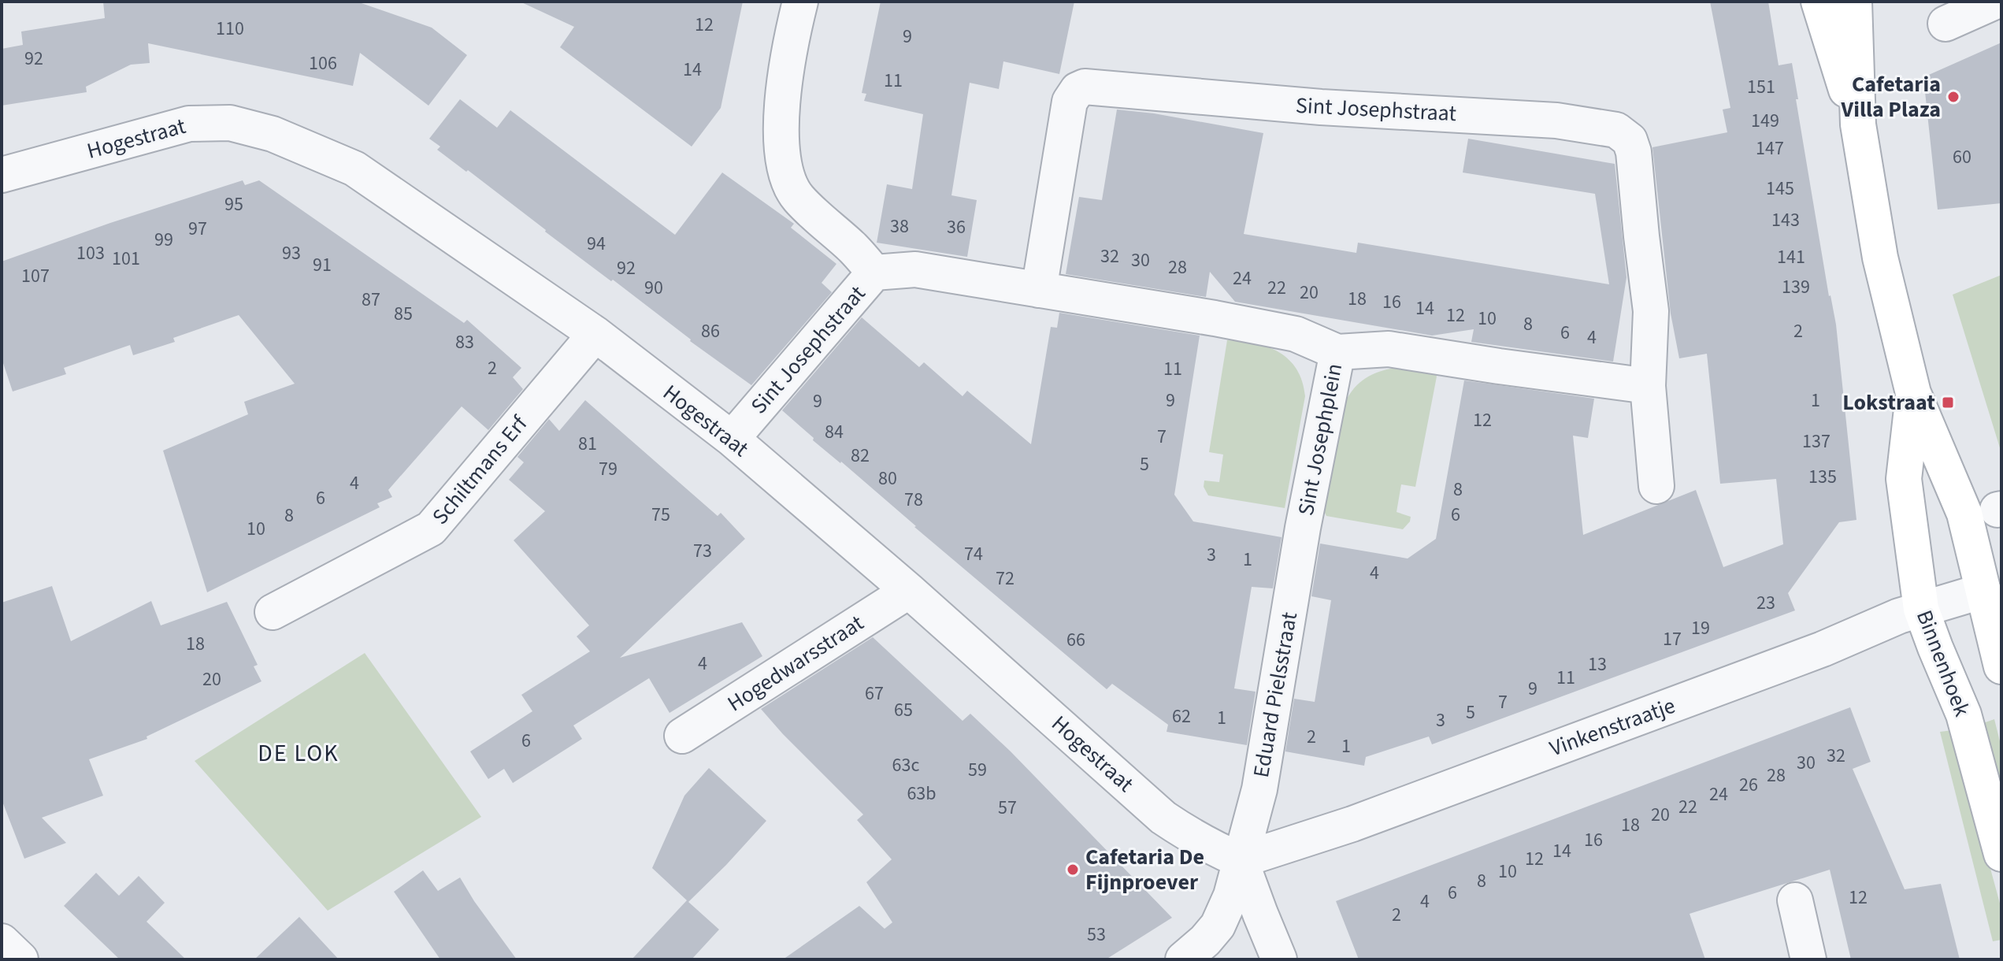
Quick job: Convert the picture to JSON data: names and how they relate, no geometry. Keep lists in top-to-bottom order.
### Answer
{
  "streets": {
    "main road": ["Binnenhoek"],
    "street": [
      "Sint Josephstraat",
      "Hogestraat",
      "Sint Josephplein",
      "Schiltmans Erf",
      "Hogedwarsstraat",
      "Eduard Pielsstraat",
      "Vinkenstraatje"
    ]
  },
  "crossings": [
    ["Sint Josephstraat", "Hogestraat"],
    ["Sint Josephstraat", "Sint Josephplein"],
    ["Hogestraat", "Schiltmans Erf"],
    ["Hogestraat", "Hogedwarsstraat"],
    ["Hogestraat", "Eduard Pielsstraat"],
    ["Hogestraat", "Vinkenstraatje"],
    ["Sint Josephplein", "Eduard Pielsstraat"],
    ["Binnenhoek", "Vinkenstraatje"],
    ["Eduard Pielsstraat", "Vinkenstraatje"]
  ],
  "districts": ["DE LOK"],
  "places": {
    "other": ["Cafetaria Villa Plaza", "Cafetaria De Fijnproever"],
    "transit": ["Lokstraat"]
  },
  "house_numbers": [
    "12",
    "110",
    "9",
    "92",
    "106",
    "14",
    "11",
    "151",
    "149",
    "147",
    "60",
    "145",
    "95",
    "143",
    "38",
    "36",
    "97",
    "99",
    "94",
    "103",
    "93",
    "32",
    "141",
    "101",
    "30",
    "91",
    "28",
    "92",
    "107",
    "24",
    "139",
    "90",
    "22",
    "20",
    "18",
    "87",
    "16",
    "14",
    "85",
    "12",
    "10",
    "8",
    "86",
    "2",
    "6",
    "4",
    "83",
    "2",
    "11",
    "9",
    "1",
    "9",
    "12",
    "84",
    "7",
    "137",
    "81",
    "82",
    "5",
    "79",
    "135",
    "80",
    "4",
    "8",
    "6",
    "78",
    "75",
    "6",
    "8",
    "10",
    "73",
    "74",
    "3",
    "1",
    "4",
    "72",
    "23",
    "19",
    "17",
    "66",
    "18",
    "4",
    "13",
    "11",
    "20",
    "9",
    "67",
    "7",
    "65",
    "5",
    "62",
    "1",
    "3",
    "2",
    "6",
    "1",
    "32",
    "30",
    "63c",
    "59",
    "28",
    "26",
    "63b",
    "24",
    "22",
    "57",
    "20",
    "18",
    "16",
    "14",
    "12",
    "10",
    "8",
    "6",
    "12",
    "4",
    "2",
    "53"
  ]
}
